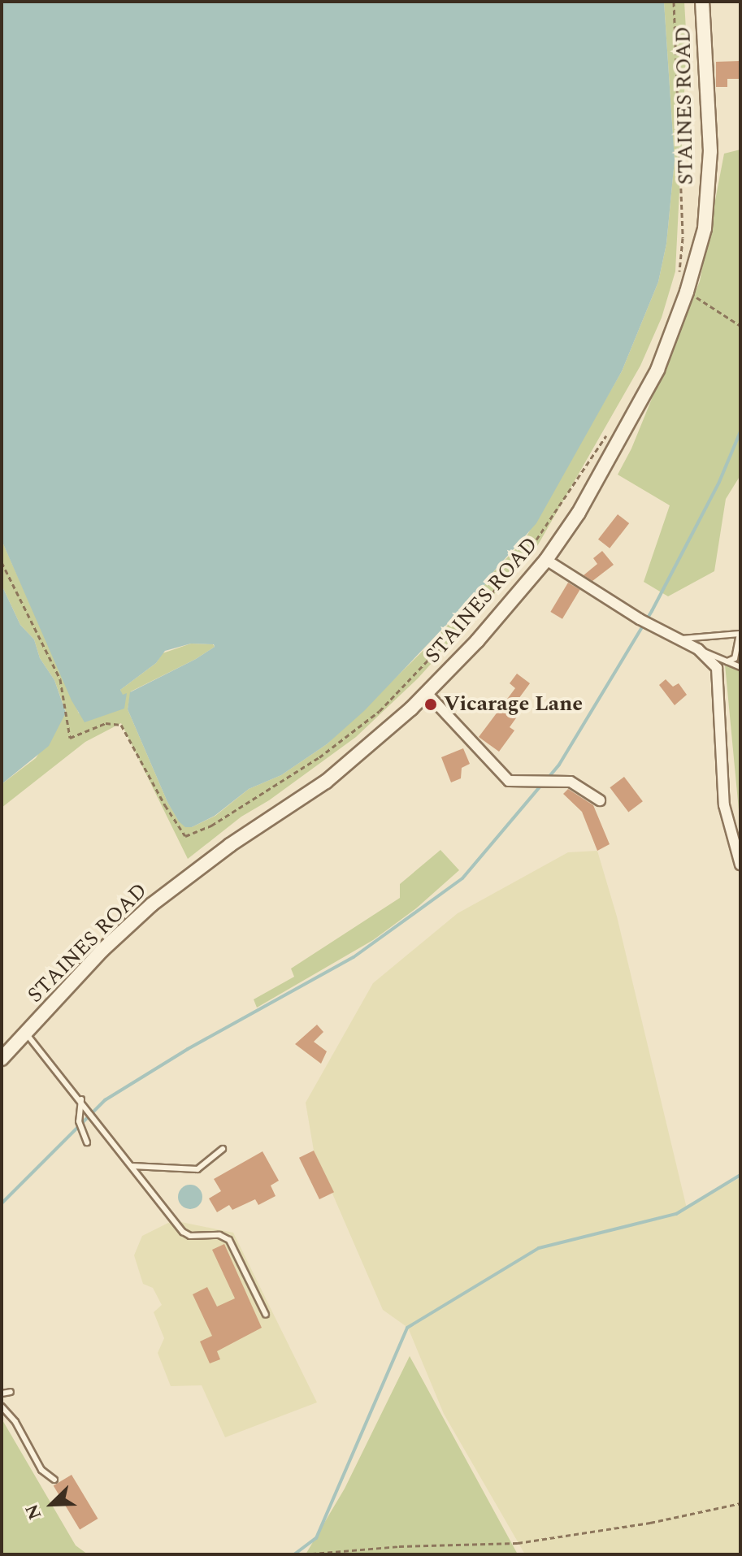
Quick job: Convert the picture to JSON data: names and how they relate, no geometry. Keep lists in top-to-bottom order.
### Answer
{
  "streets": {
    "main road": ["STAINES ROAD"]
  },
  "places": ["Vicarage Lane"],
  "north": "bottom left"
}
